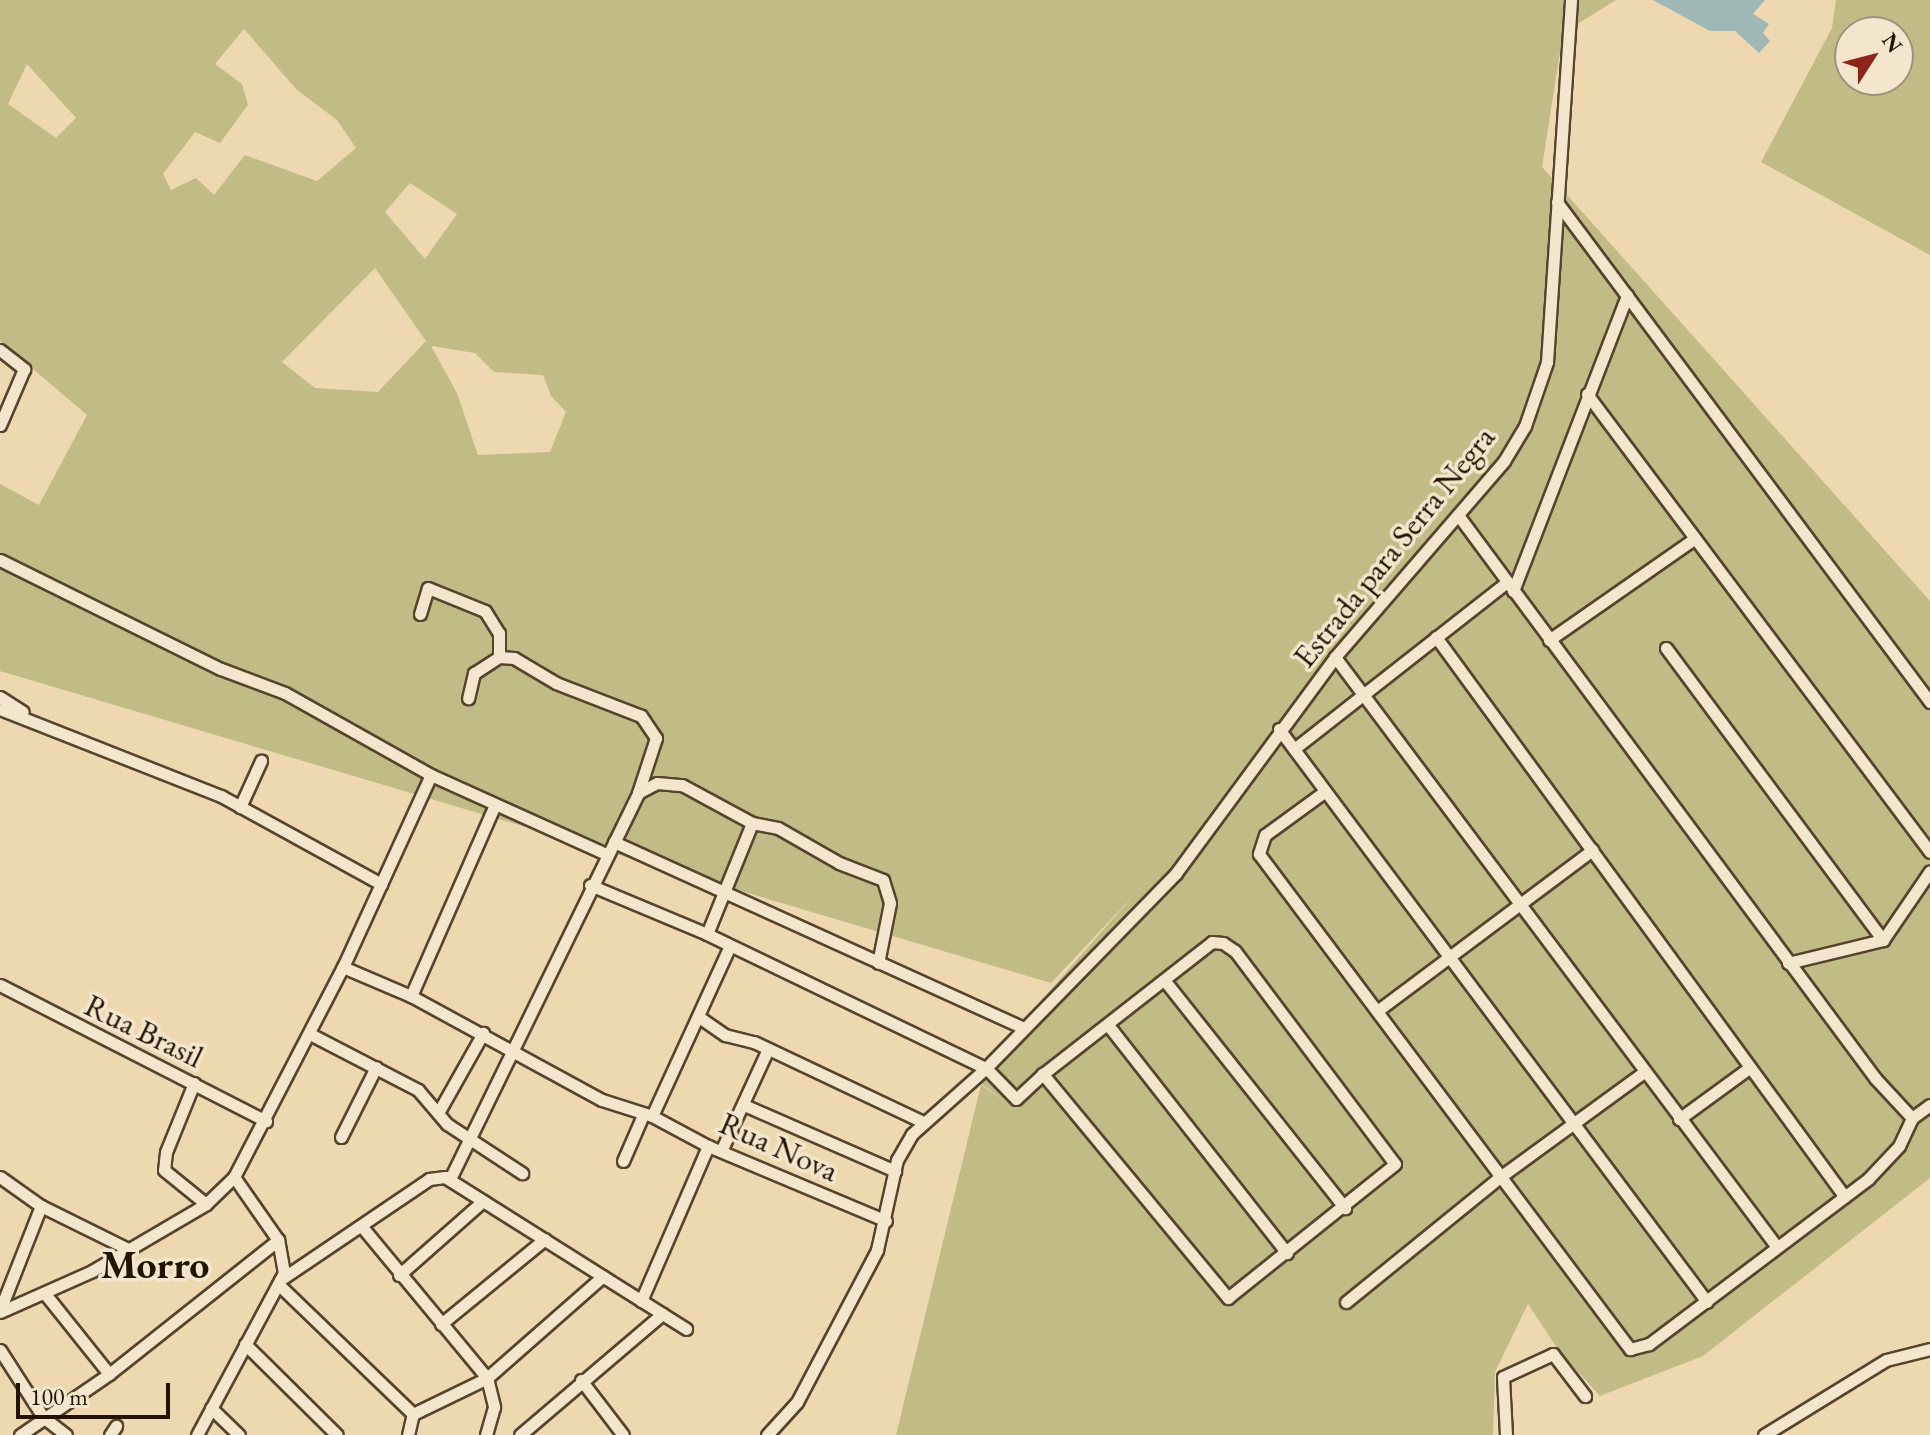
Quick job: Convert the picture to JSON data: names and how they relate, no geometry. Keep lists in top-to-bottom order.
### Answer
{
  "streets": {
    "street": ["Estrada para Serra Negra", "Rua Brasil", "Rua Nova"]
  },
  "crossings": [
    ["Estrada para Serra Negra", "Rua Nova"]
  ],
  "districts": ["Morro"],
  "scale_bar": "100 m",
  "north": "top right"
}
